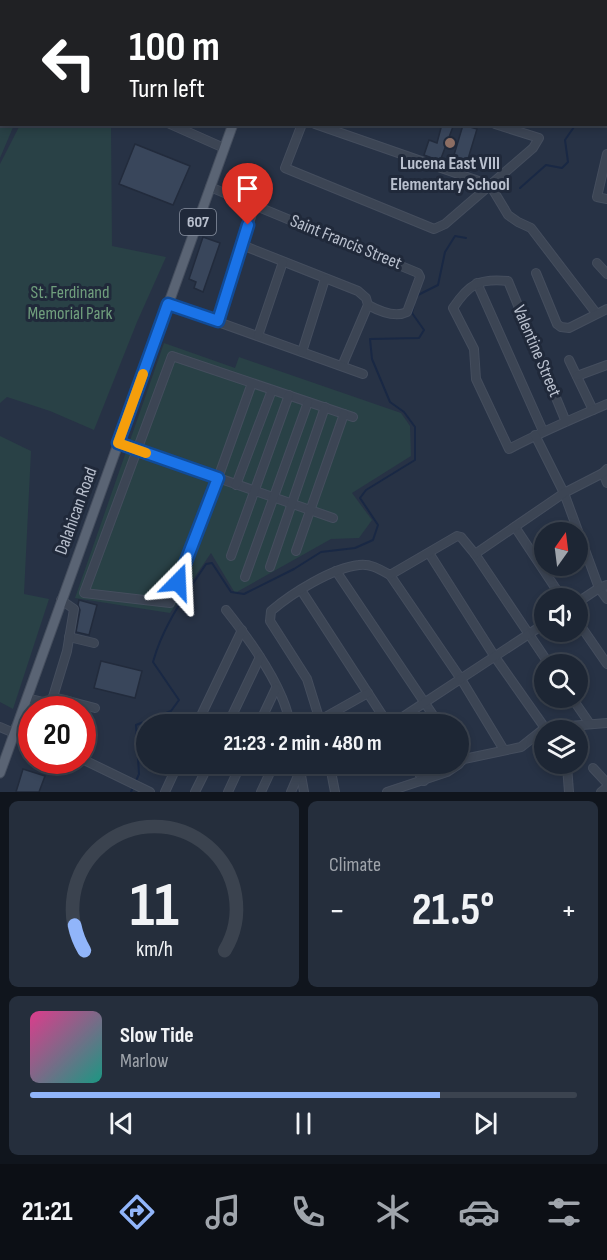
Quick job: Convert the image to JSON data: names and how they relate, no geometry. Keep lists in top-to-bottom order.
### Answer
{
  "streets": {
    "main road": ["607", "Dalahican Road"],
    "street": ["Saint Francis Street", "Valentine Street"]
  },
  "crossings": [
    ["Saint Francis Street", "Dalahican Road"]
  ],
  "parks": ["St. Ferdinand Memorial Park"],
  "places": ["Lucena East VIII Elementary School"],
  "north": "top",
  "page": {
    "turn": ["100 m", "Turn left"],
    "limit": "20",
    "trip": "21:23 · 2 min · 480 m",
    "tile": "Climate",
    "heat": ["−", "21.5°", "+"],
    "song": ["Slow Tide", "Marlow"],
    "tabs": "21:21",
    "gauge": ["11", "km/h"]
  }
}
